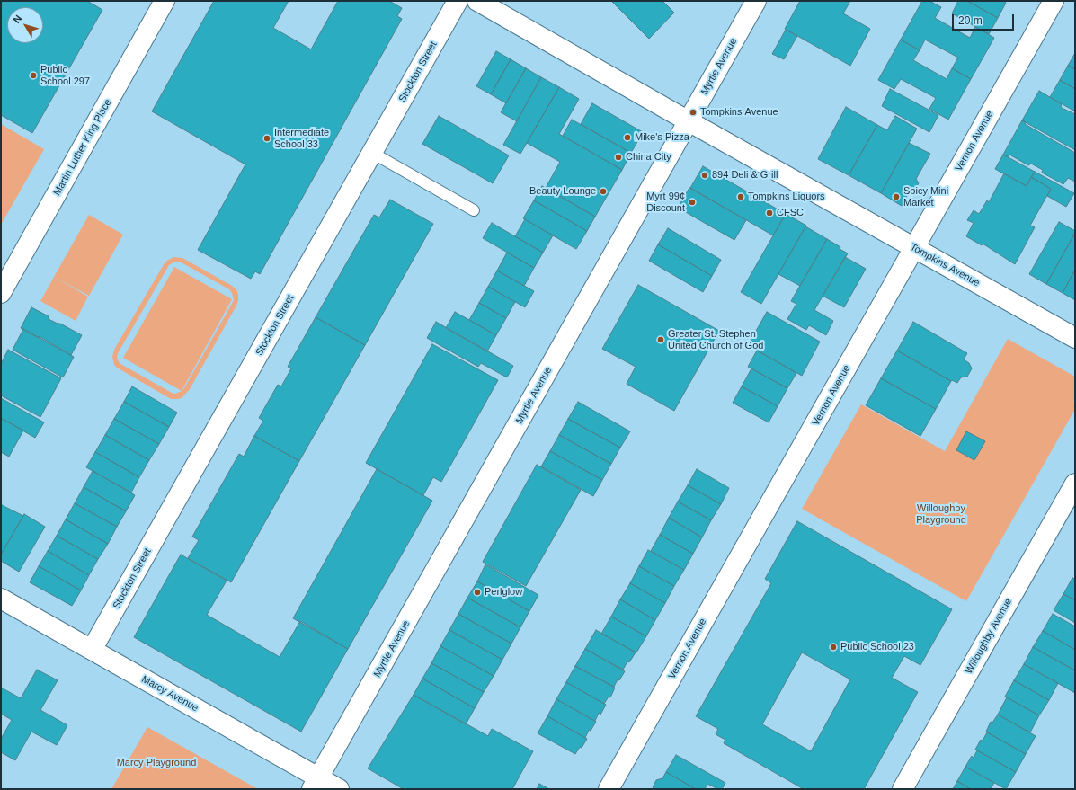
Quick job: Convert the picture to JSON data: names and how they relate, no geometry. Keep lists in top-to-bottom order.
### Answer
{
  "streets": {
    "street": [
      "Myrtle Avenue",
      "Stockton Street",
      "Vernon Avenue",
      "Martin Luther King Place",
      "Tompkins Avenue",
      "Willoughby Avenue",
      "Marcy Avenue"
    ]
  },
  "crossings": [
    ["Myrtle Avenue", "Tompkins Avenue"],
    ["Myrtle Avenue", "Marcy Avenue"],
    ["Stockton Street", "Marcy Avenue"],
    ["Vernon Avenue", "Tompkins Avenue"]
  ],
  "parks": ["Willoughby Playground", "Marcy Playground"],
  "places": [
    "Public School 297",
    "Tompkins Avenue",
    "Mike's Pizza",
    "Intermediate School 33",
    "China City",
    "894 Deli & Grill",
    "Beauty Lounge",
    "Tompkins Liquors",
    "Spicy Mini Market",
    "Myrt 99¢ Discount",
    "CFSC",
    "Greater St. Stephen United Church of God",
    "Perlglow",
    "Public School 23"
  ],
  "scale_bar": "20 m",
  "north": "top left"
}
